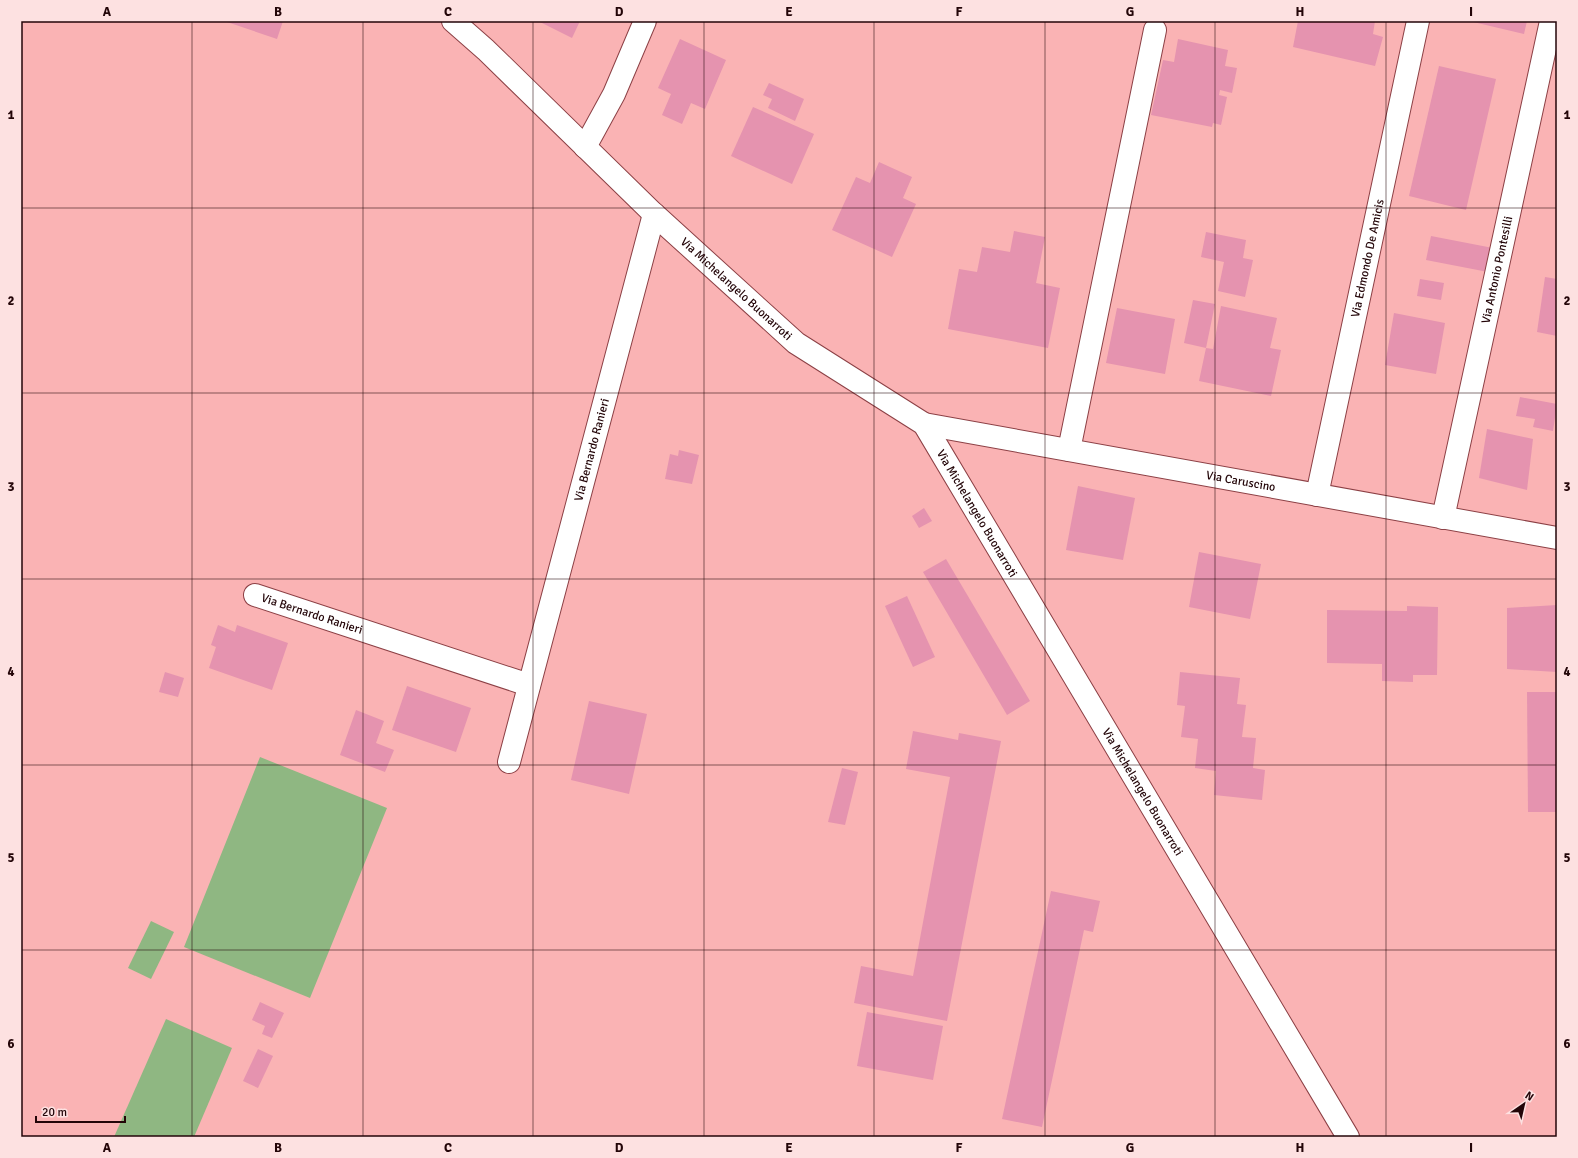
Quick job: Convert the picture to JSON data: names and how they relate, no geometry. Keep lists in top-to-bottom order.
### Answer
{
  "streets": {
    "street": [
      "Via Edmondo De Amicis",
      "Via Antonio Pontesilli",
      "Via Michelangelo Buonarroti",
      "Via Bernardo Ranieri",
      "Via Caruscino"
    ]
  },
  "crossings": [
    ["Via Edmondo De Amicis", "Via Caruscino"],
    ["Via Antonio Pontesilli", "Via Caruscino"],
    ["Via Michelangelo Buonarroti", "Via Bernardo Ranieri"],
    ["Via Michelangelo Buonarroti", "Via Caruscino"]
  ],
  "scale_bar": "20 m",
  "north": "top right",
  "grid": {
    "columns": [
      "A",
      "B",
      "C",
      "D",
      "E",
      "F",
      "G",
      "H",
      "I"
    ],
    "rows": [
      "1",
      "2",
      "3",
      "4",
      "5",
      "6"
    ]
  }
}
